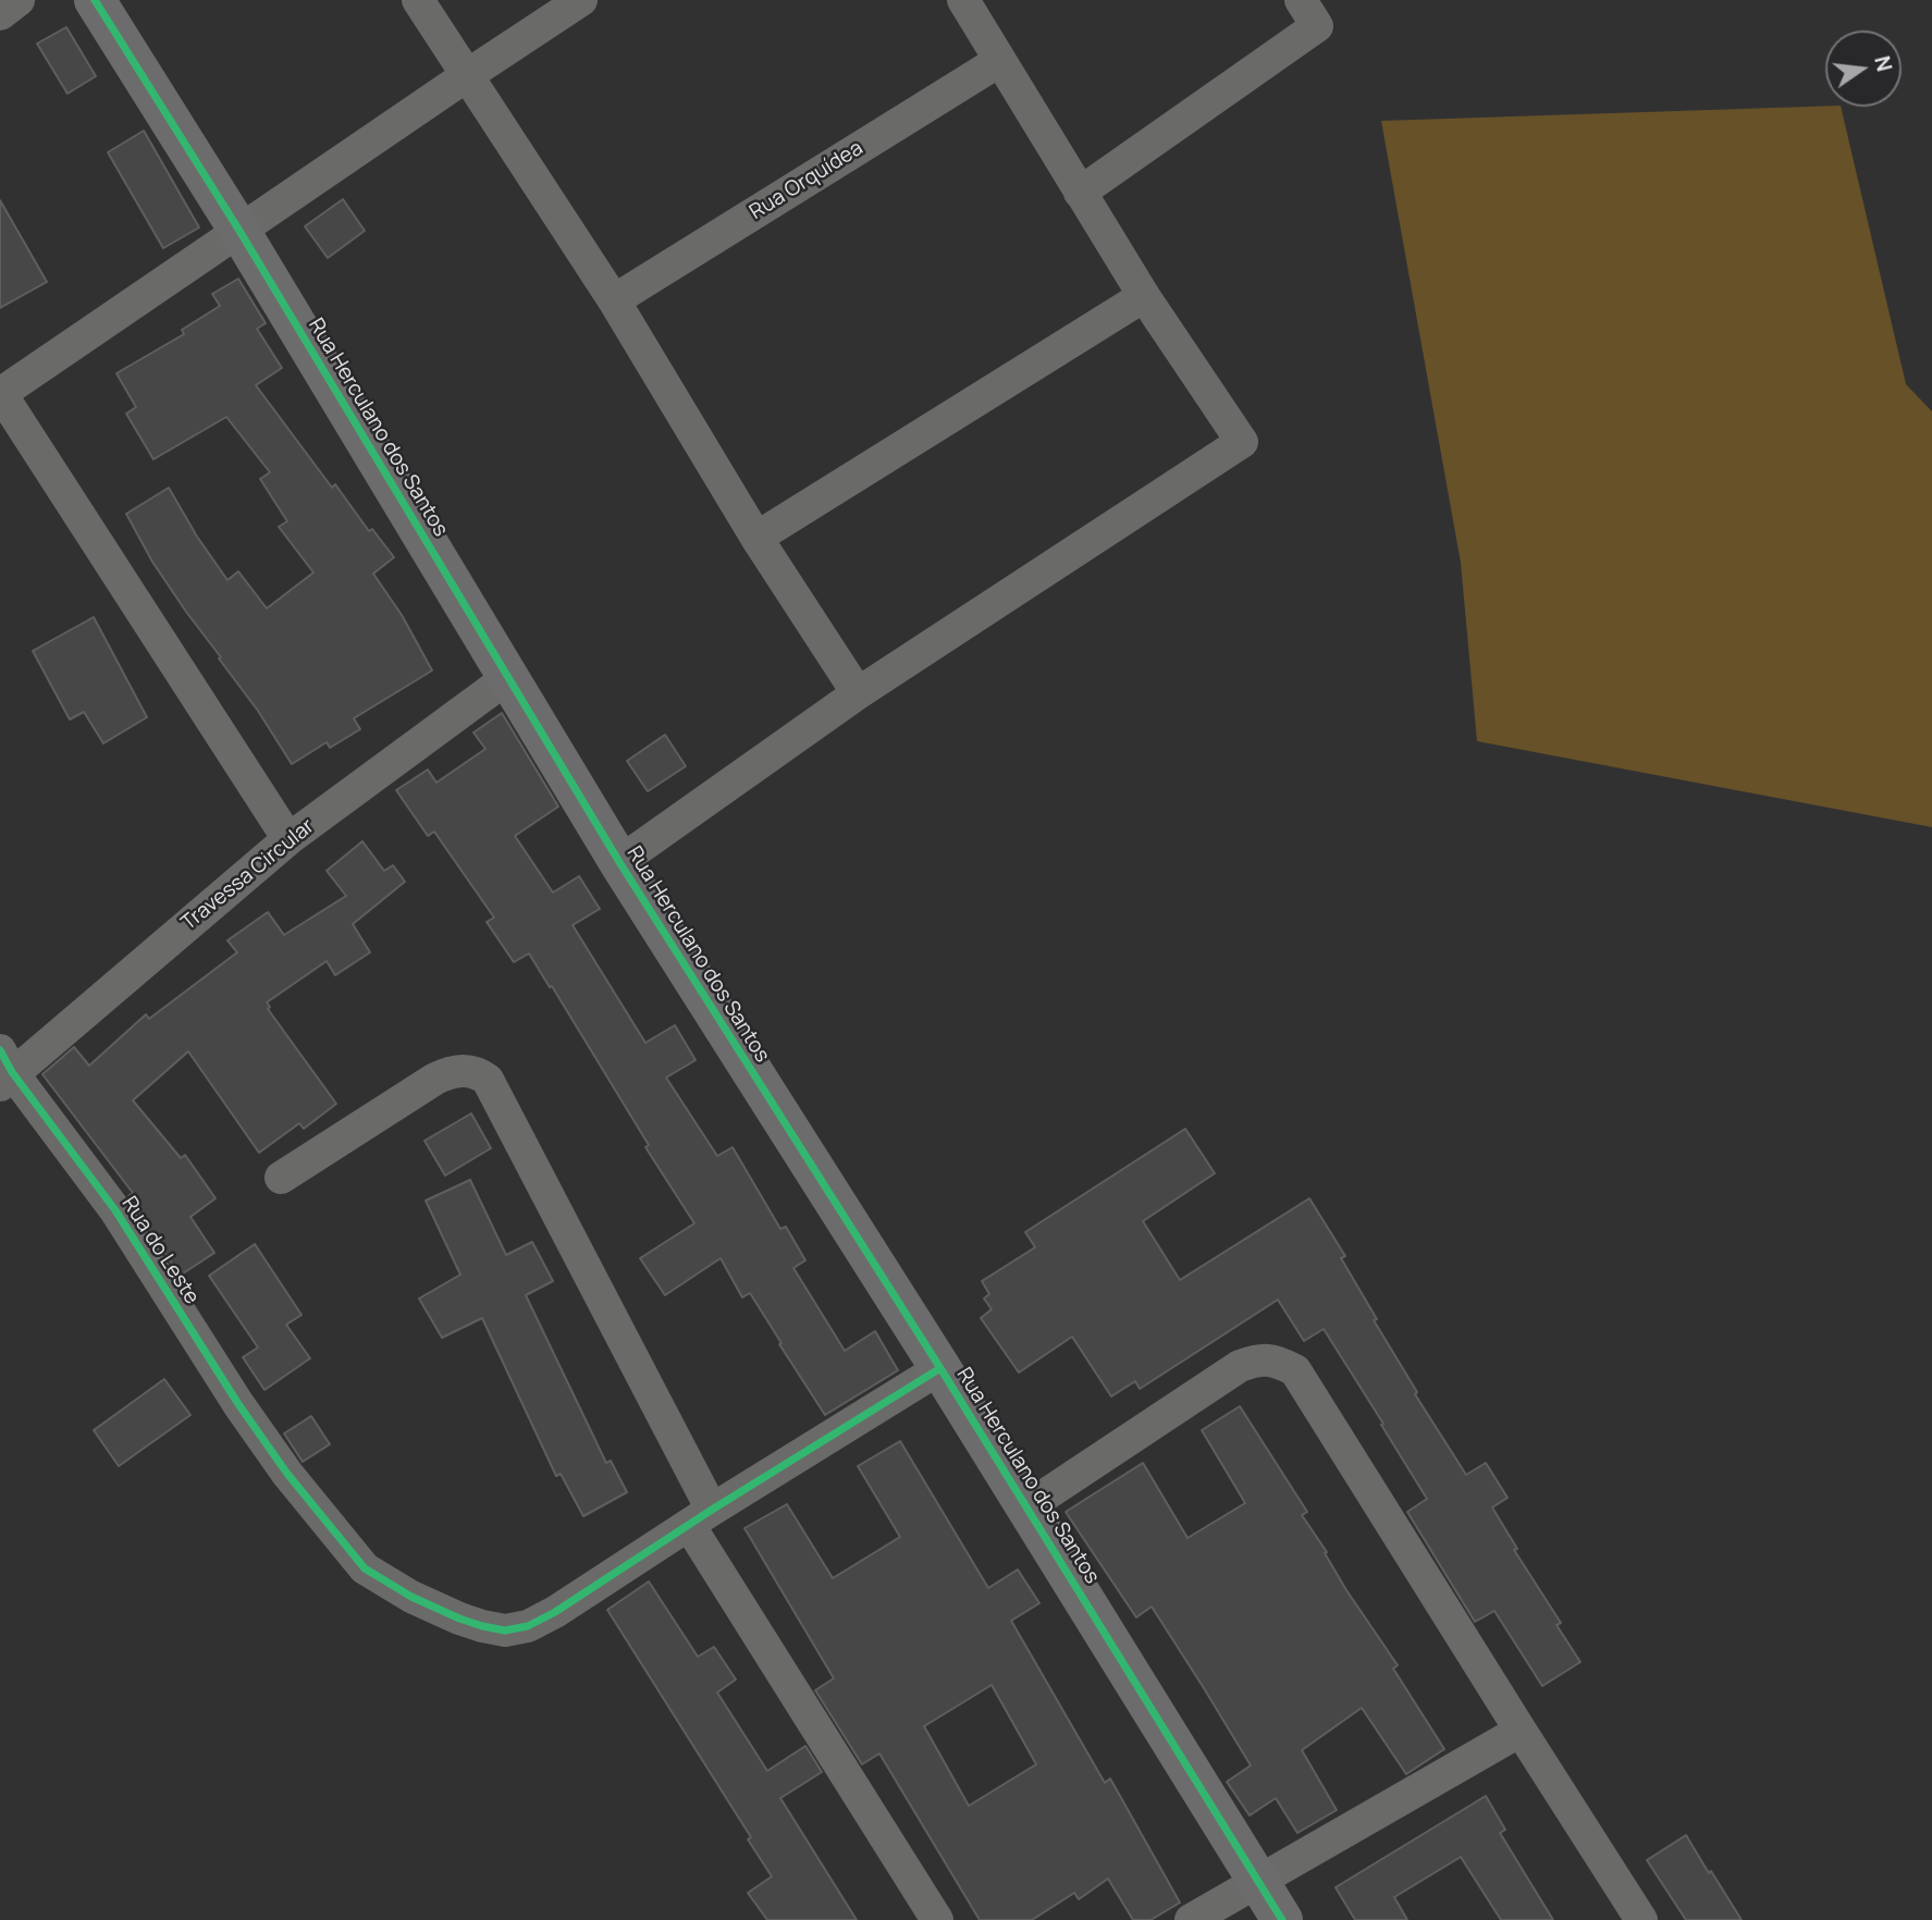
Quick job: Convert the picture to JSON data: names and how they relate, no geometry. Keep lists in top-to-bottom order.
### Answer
{
  "streets": {
    "street": [
      "Rua Orquídea",
      "Rua Herculano dos Santos",
      "Travessa Circular",
      "Rua do Leste"
    ]
  },
  "crossings": [
    ["Rua Herculano dos Santos", "Travessa Circular"],
    ["Rua Herculano dos Santos", "Rua do Leste"],
    ["Travessa Circular", "Rua do Leste"]
  ],
  "north": "right"
}
